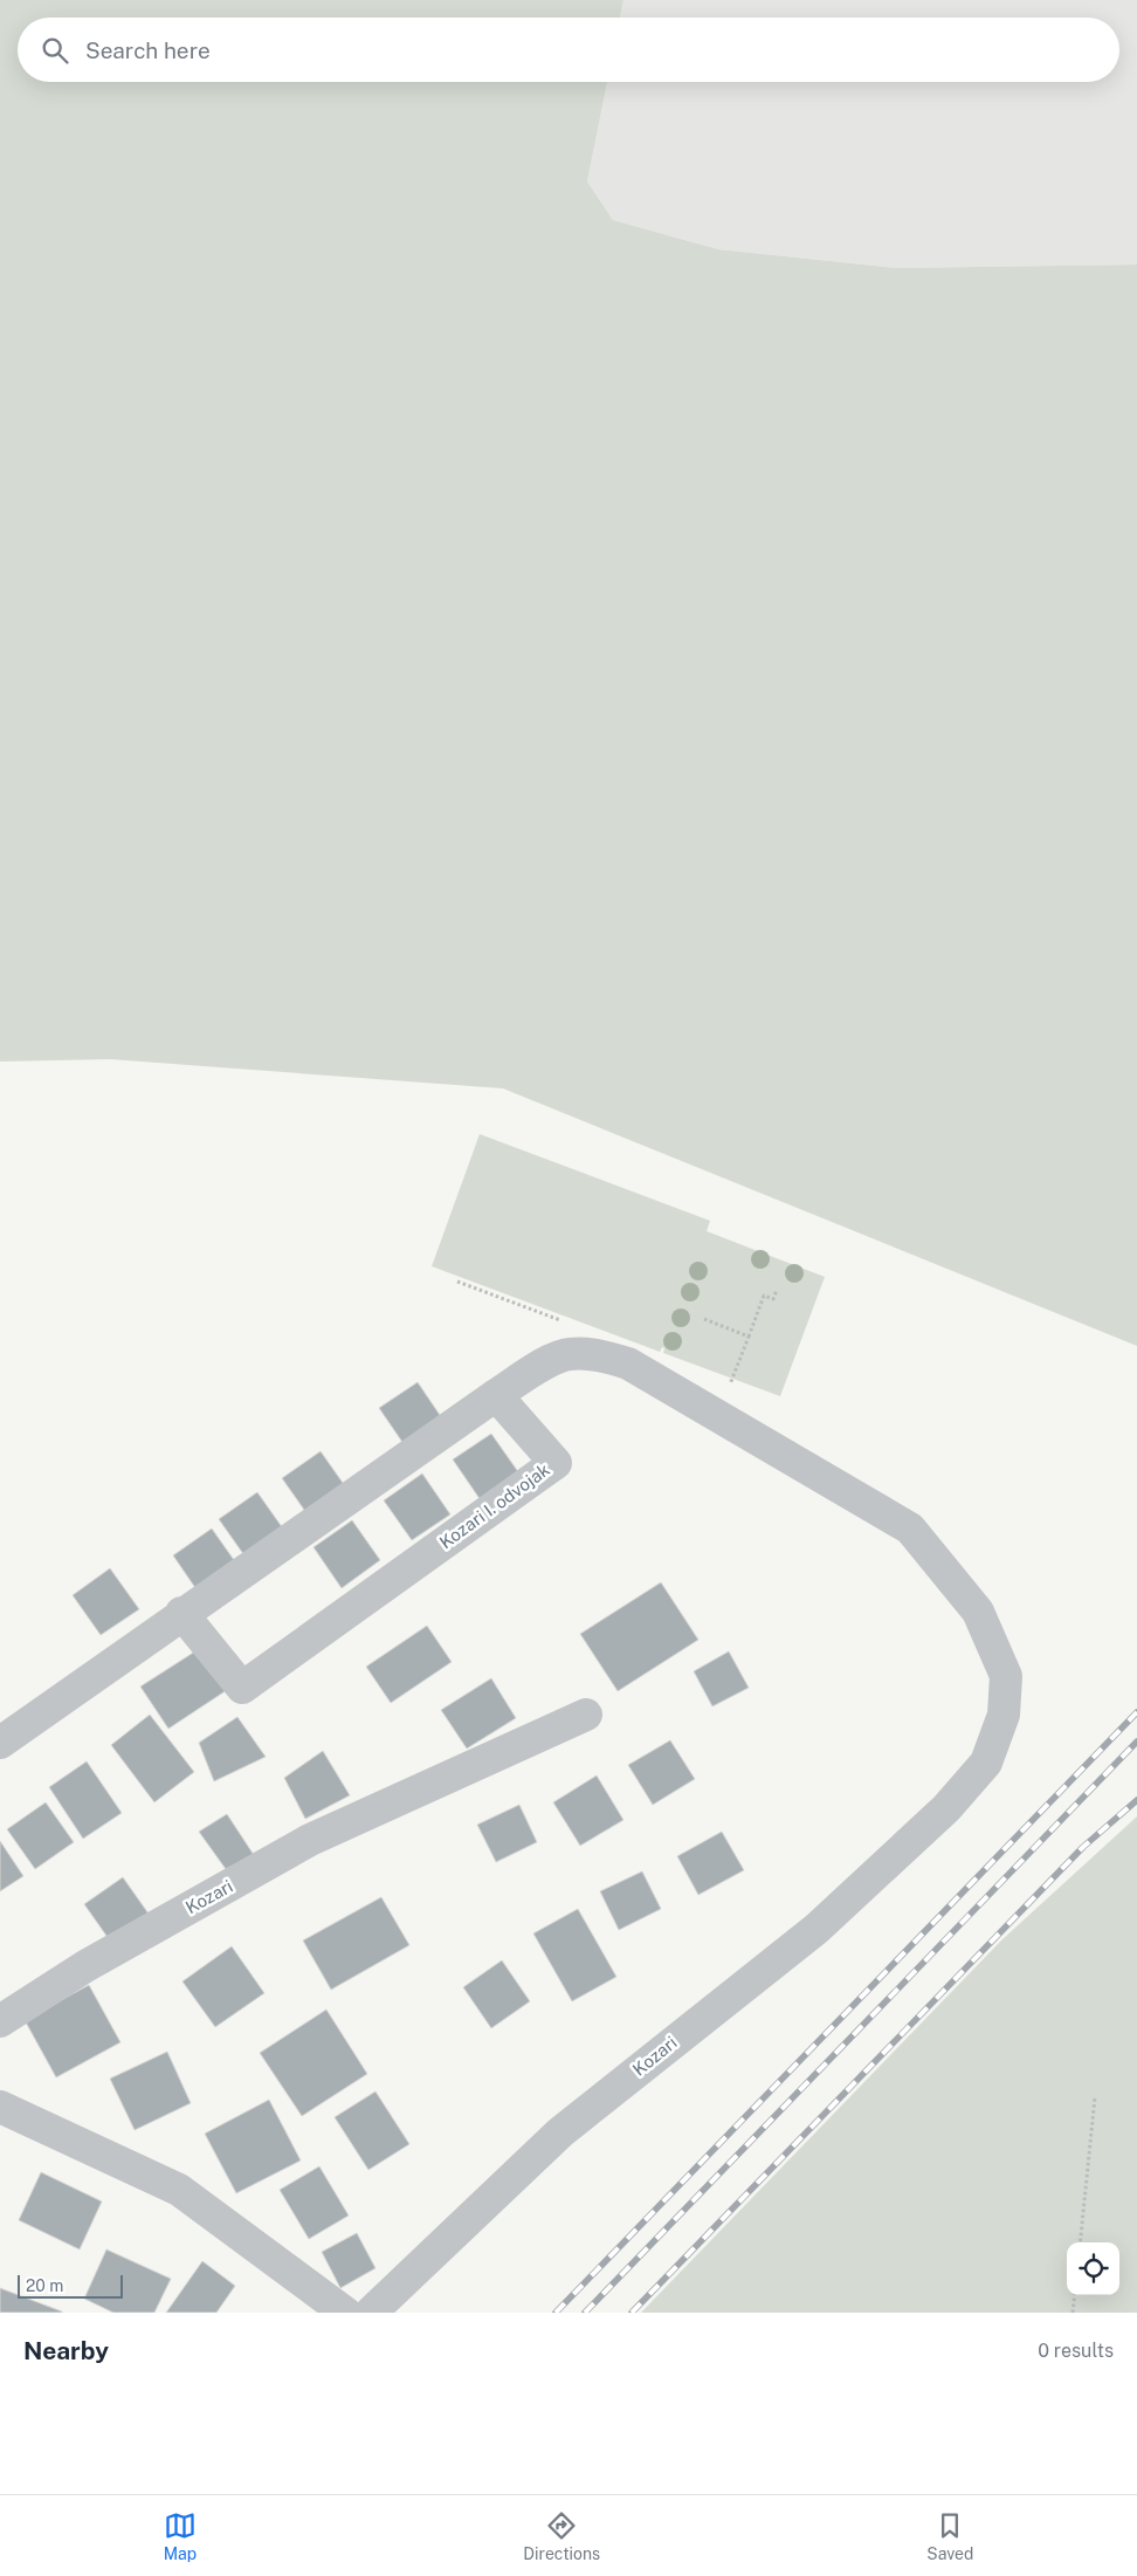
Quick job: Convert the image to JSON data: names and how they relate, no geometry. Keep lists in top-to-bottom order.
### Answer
{
  "streets": {
    "street": ["Kozari I. odvojak", "Kozari"]
  },
  "crossings": [
    ["Kozari I. odvojak", "Kozari"]
  ],
  "scale_bar": "20 m",
  "page": {
    "search": "Search here",
    "scale": "20 m",
    "heading": ["Nearby", "0 results"],
    "nav": ["Map", "Directions", "Saved"]
  }
}
